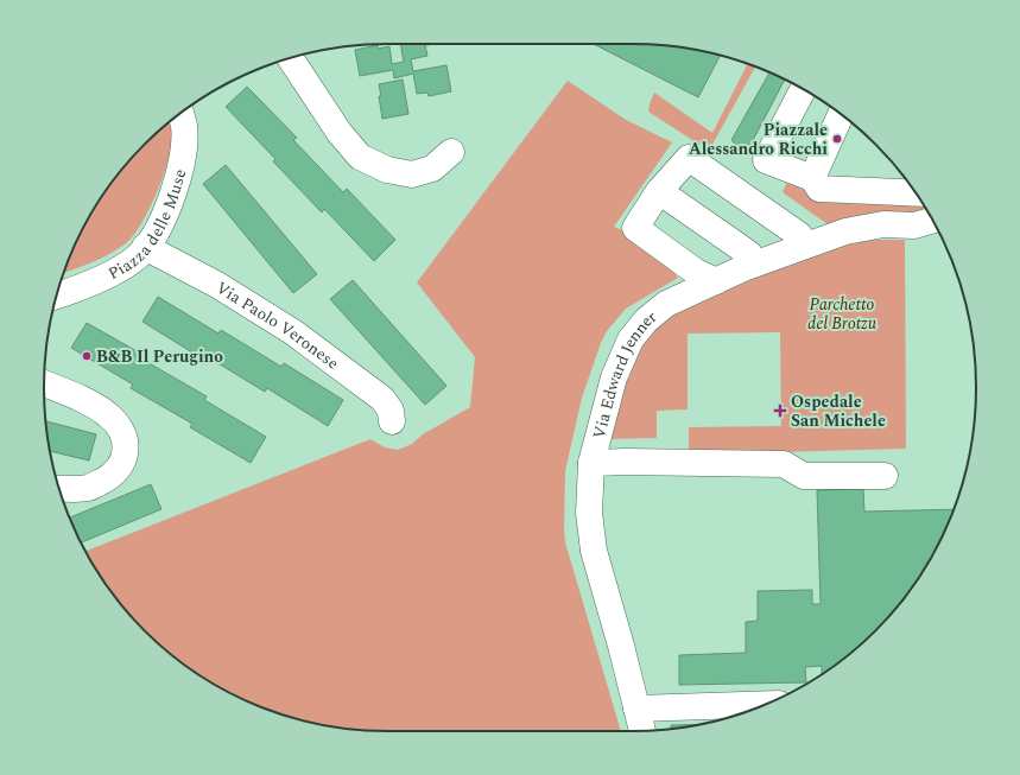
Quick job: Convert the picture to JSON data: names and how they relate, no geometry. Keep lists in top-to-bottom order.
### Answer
{
  "streets": {
    "street": ["Piazza delle Muse", "Via Paolo Veronese", "Via Edward Jenner"]
  },
  "crossings": [
    ["Piazza delle Muse", "Via Paolo Veronese"]
  ],
  "parks": ["Parchetto del Brotzu"],
  "places": {
    "other": ["Piazzale Alessandro Ricchi", "B&B Il Perugino"],
    "health": ["Ospedale San Michele"]
  }
}
